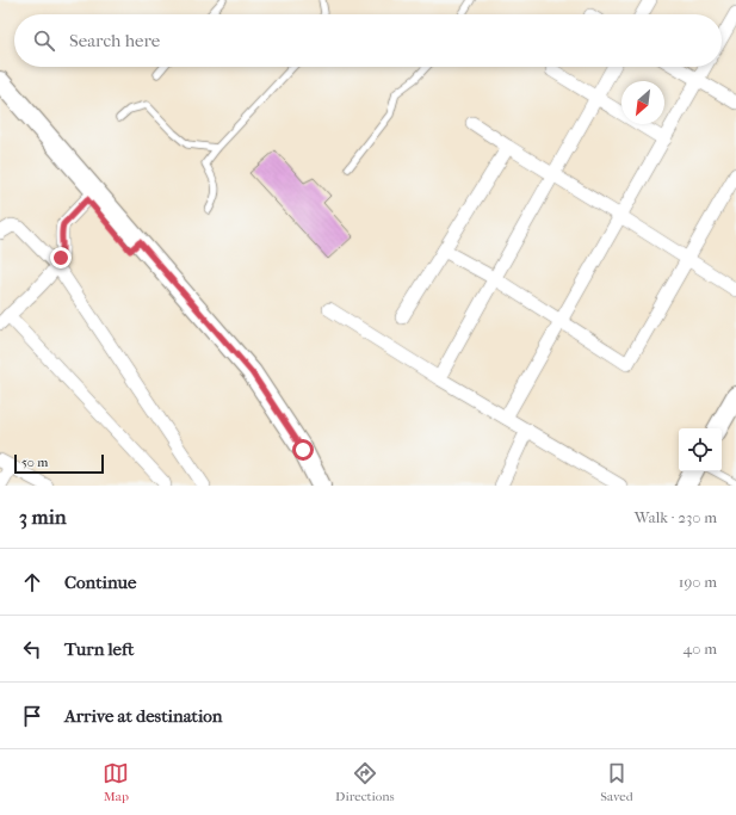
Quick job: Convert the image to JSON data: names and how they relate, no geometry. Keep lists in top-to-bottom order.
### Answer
{
  "scale_bar": "50 m",
  "north": "bottom left",
  "page": {
    "search": "Search here",
    "scale": "50 m",
    "heading": ["3 min", "Walk · 230 m"],
    "list": [
      ["Continue", "190 m"],
      ["Turn left", "40 m"],
      "Arrive at destination"
    ],
    "nav": ["Map", "Directions", "Saved"]
  }
}
